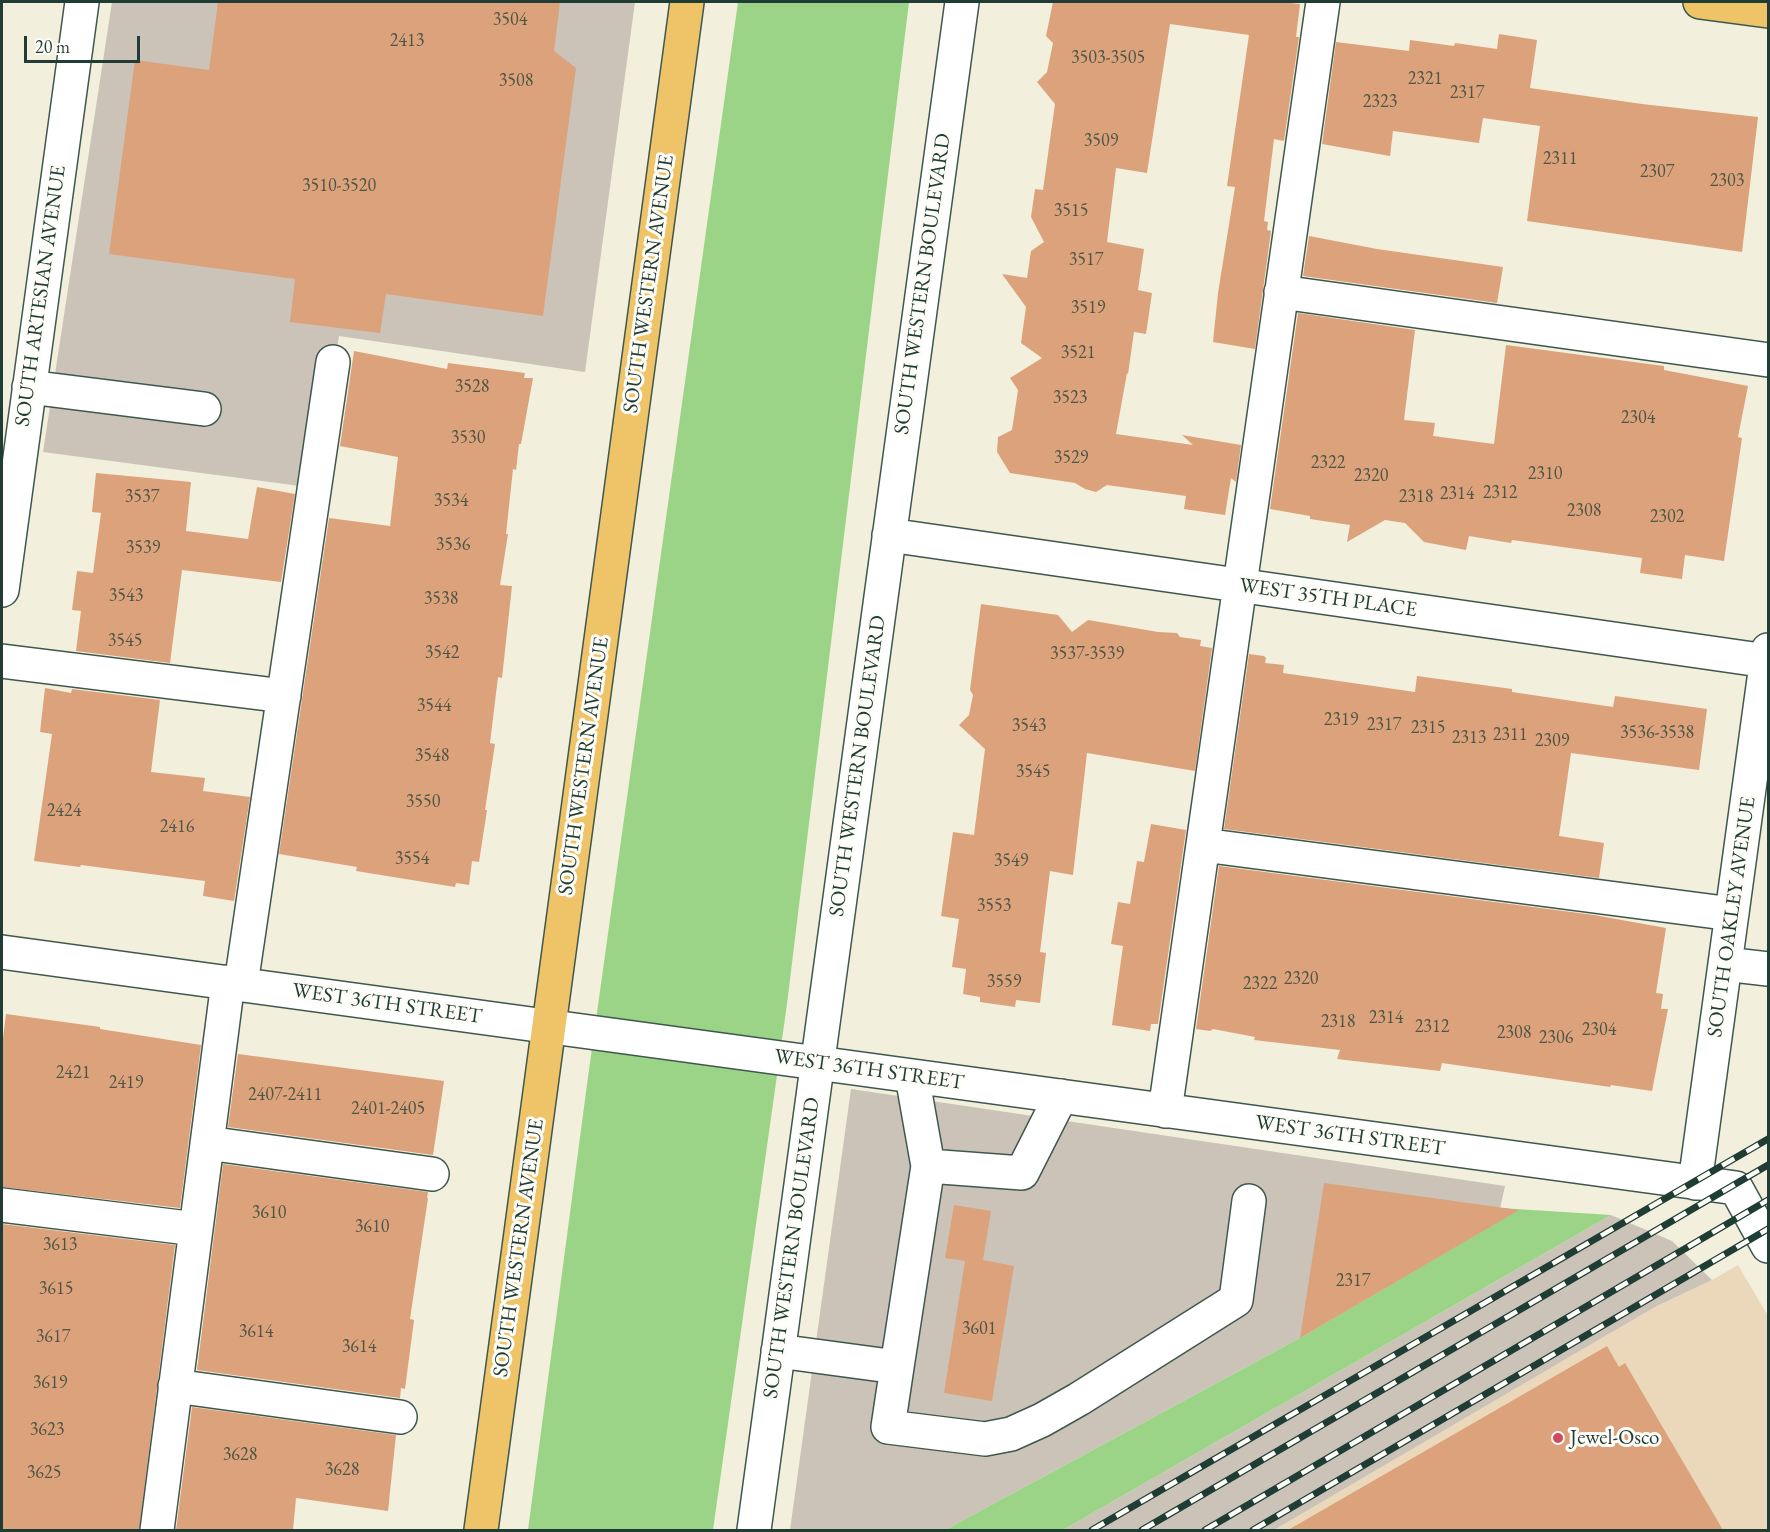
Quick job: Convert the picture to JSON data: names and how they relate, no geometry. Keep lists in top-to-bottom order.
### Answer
{
  "streets": {
    "main road": ["SOUTH WESTERN AVENUE"],
    "street": [
      "SOUTH WESTERN BOULEVARD",
      "SOUTH ARTESIAN AVENUE",
      "WEST 35TH PLACE",
      "SOUTH OAKLEY AVENUE",
      "WEST 36TH STREET"
    ]
  },
  "crossings": [
    ["SOUTH WESTERN AVENUE", "WEST 36TH STREET"],
    ["SOUTH WESTERN BOULEVARD", "WEST 35TH PLACE"],
    ["SOUTH WESTERN BOULEVARD", "WEST 36TH STREET"],
    ["WEST 35TH PLACE", "SOUTH OAKLEY AVENUE"],
    ["SOUTH OAKLEY AVENUE", "WEST 36TH STREET"]
  ],
  "places": ["Jewel-Osco"],
  "house_numbers": [
    "3504",
    "2413",
    "3503-3505",
    "2321",
    "3508",
    "2317",
    "2323",
    "3509",
    "2311",
    "2307",
    "2303",
    "3510-3520",
    "3515",
    "3517",
    "3519",
    "3521",
    "3528",
    "3523",
    "2304",
    "3530",
    "3529",
    "2322",
    "2310",
    "2320",
    "2312",
    "2314",
    "3537",
    "2318",
    "3534",
    "2308",
    "2302",
    "3536",
    "3539",
    "3543",
    "3538",
    "3545",
    "3542",
    "3537-3539",
    "3544",
    "2319",
    "2317",
    "3543",
    "2315",
    "3536-3538",
    "2311",
    "2313",
    "2309",
    "3548",
    "3545",
    "3550",
    "2424",
    "2416",
    "3554",
    "3549",
    "3553",
    "2320",
    "3559",
    "2322",
    "2314",
    "2318",
    "2312",
    "2304",
    "2308",
    "2306",
    "2421",
    "2419",
    "2407-2411",
    "2401-2405",
    "3610",
    "3610",
    "3613",
    "2317",
    "3615",
    "3601",
    "3614",
    "3617",
    "3614",
    "3619",
    "3623",
    "3628",
    "3628",
    "3625"
  ],
  "scale_bar": "20 m"
}
